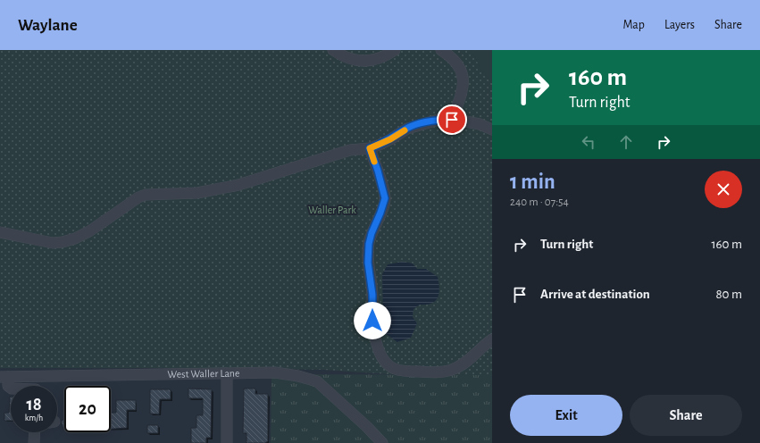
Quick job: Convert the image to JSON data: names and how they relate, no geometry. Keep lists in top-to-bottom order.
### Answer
{
  "streets": {
    "street": ["West Waller Lane"]
  },
  "parks": ["Waller Park"],
  "page": {
    "header": "Waylane",
    "nav": ["Map", "Layers", "Share"],
    "turn": ["160 m", "Turn right"],
    "heading": ["1 min", "240 m · 07:54"],
    "list": [
      {
        "name": "Turn right",
        "value": "160 m"
      },
      {
        "name": "Arrive at destination",
        "value": "80 m"
      }
    ],
    "speed": "18 km/h",
    "limit": "20",
    "buttons": ["Exit", "Share"]
  }
}
